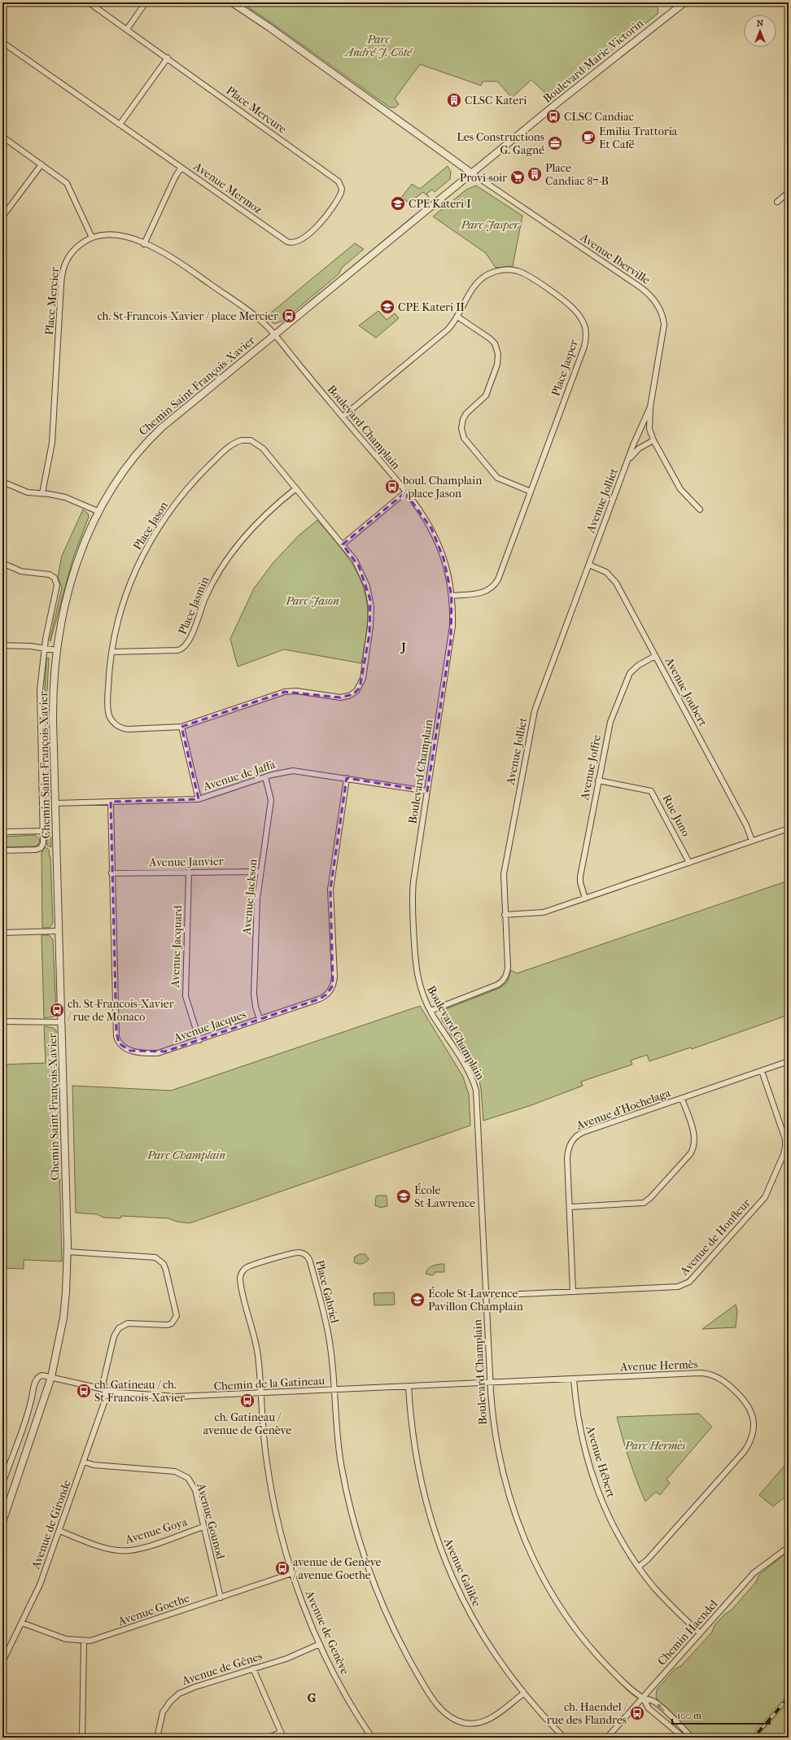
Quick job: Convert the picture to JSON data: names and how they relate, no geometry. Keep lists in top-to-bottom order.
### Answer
{
  "streets": {
    "street": [
      "Boulevard Marie-Victorin",
      "Place Mercure",
      "Avenue Mermoz",
      "Avenue Iberville",
      "Place Mercier",
      "Place Jasper",
      "Chemin Saint-François-Xavier",
      "Boulevard Champlain",
      "Avenue Jolliet",
      "Place Jason",
      "Place Jasmin",
      "Avenue Joubert",
      "Avenue Joffre",
      "Avenue de Jaffa",
      "Rue Juno",
      "Avenue Janvier",
      "Avenue Jackson",
      "Avenue Jacquard",
      "Avenue Jacques",
      "Avenue d'Hochelaga",
      "Avenue de Honfleur",
      "Place Gabriel",
      "Avenue Hermès",
      "Chemin de la Gatineau",
      "Avenue Hébert",
      "Avenue Gounod",
      "Avenue de Gironde",
      "Avenue Goya",
      "Avenue Galilée",
      "Avenue Goethe",
      "Avenue de Genève",
      "Chemin Haendel",
      "Avenue de Gênes"
    ]
  },
  "crossings": [
    ["Boulevard Marie-Victorin", "Avenue Iberville"],
    ["Boulevard Marie-Victorin", "Chemin Saint-François-Xavier"],
    ["Place Mercure", "Avenue Mermoz"],
    ["Avenue Iberville", "Chemin Saint-François-Xavier"],
    ["Avenue Iberville", "Avenue Jolliet"],
    ["Place Mercier", "Chemin Saint-François-Xavier"],
    ["Place Mercier", "Boulevard Champlain"],
    ["Place Jasper", "Boulevard Champlain"],
    ["Chemin Saint-François-Xavier", "Boulevard Champlain"],
    ["Chemin Saint-François-Xavier", "Avenue de Jaffa"],
    ["Chemin Saint-François-Xavier", "Chemin de la Gatineau"],
    ["Chemin Saint-François-Xavier", "Avenue de Gironde"],
    ["Boulevard Champlain", "Avenue Jolliet"],
    ["Boulevard Champlain", "Avenue de Jaffa"],
    ["Boulevard Champlain", "Avenue de Honfleur"],
    ["Boulevard Champlain", "Avenue Hermès"],
    ["Boulevard Champlain", "Chemin de la Gatineau"],
    ["Boulevard Champlain", "Chemin Haendel"],
    ["Avenue Jolliet", "Avenue Joubert"],
    ["Place Jason", "Place Jasmin"],
    ["Avenue Joubert", "Avenue Joffre"],
    ["Avenue Joffre", "Rue Juno"],
    ["Avenue de Jaffa", "Avenue Jackson"],
    ["Avenue de Jaffa", "Avenue Jacques"],
    ["Avenue Janvier", "Avenue Jackson"],
    ["Avenue Janvier", "Avenue Jacquard"],
    ["Avenue Janvier", "Avenue Jacques"],
    ["Avenue Jackson", "Avenue Jacques"],
    ["Avenue Jacquard", "Avenue Jacques"],
    ["Avenue d'Hochelaga", "Avenue de Honfleur"],
    ["Place Gabriel", "Chemin de la Gatineau"],
    ["Place Gabriel", "Avenue de Genève"],
    ["Avenue Hermès", "Chemin de la Gatineau"],
    ["Avenue Hermès", "Avenue Hébert"],
    ["Chemin de la Gatineau", "Avenue de Gironde"],
    ["Chemin de la Gatineau", "Avenue Galilée"],
    ["Chemin de la Gatineau", "Avenue de Genève"],
    ["Avenue Hébert", "Chemin Haendel"],
    ["Avenue Gounod", "Avenue de Gironde"],
    ["Avenue Gounod", "Avenue Goya"],
    ["Avenue Gounod", "Avenue Goethe"],
    ["Avenue de Gironde", "Avenue Goya"],
    ["Avenue de Gironde", "Avenue Goethe"],
    ["Avenue Goethe", "Avenue de Genève"],
    ["Avenue de Genève", "Avenue de Gênes"]
  ],
  "districts": ["J", "G"],
  "parks": [
    "Parc André-J.-Côté",
    "Parc Jasper",
    "Parc Jason",
    "Parc Champlain",
    "Parc Hermès"
  ],
  "places": {
    "building": ["CLSC Kateri", "Place Candiac 87-B"],
    "bus stop": [
      "CLSC Candiac",
      "ch. St-Francois-Xavier / place Mercier",
      "boul. Champlain / place Jason",
      "ch. St-Francois-Xavier / rue de Monaco",
      "ch. Gatineau / ch. St-Francois-Xavier",
      "ch. Gatineau / avenue de Genève",
      "avenue de Genève / avenue Goethe",
      "ch. Haendel / rue des Flandres"
    ],
    "cafe": ["Emilia Trattoria Et Café"],
    "office": ["Les Constructions G. Gagné"],
    "supermarket": ["Provi-soir"],
    "school or university": [
      "CPE Kateri I",
      "CPE Kateri II",
      "École St-Lawrence",
      "École St-Lawrence Pavillon Champlain"
    ]
  },
  "scale_bar": "100 m",
  "north": "top"
}
